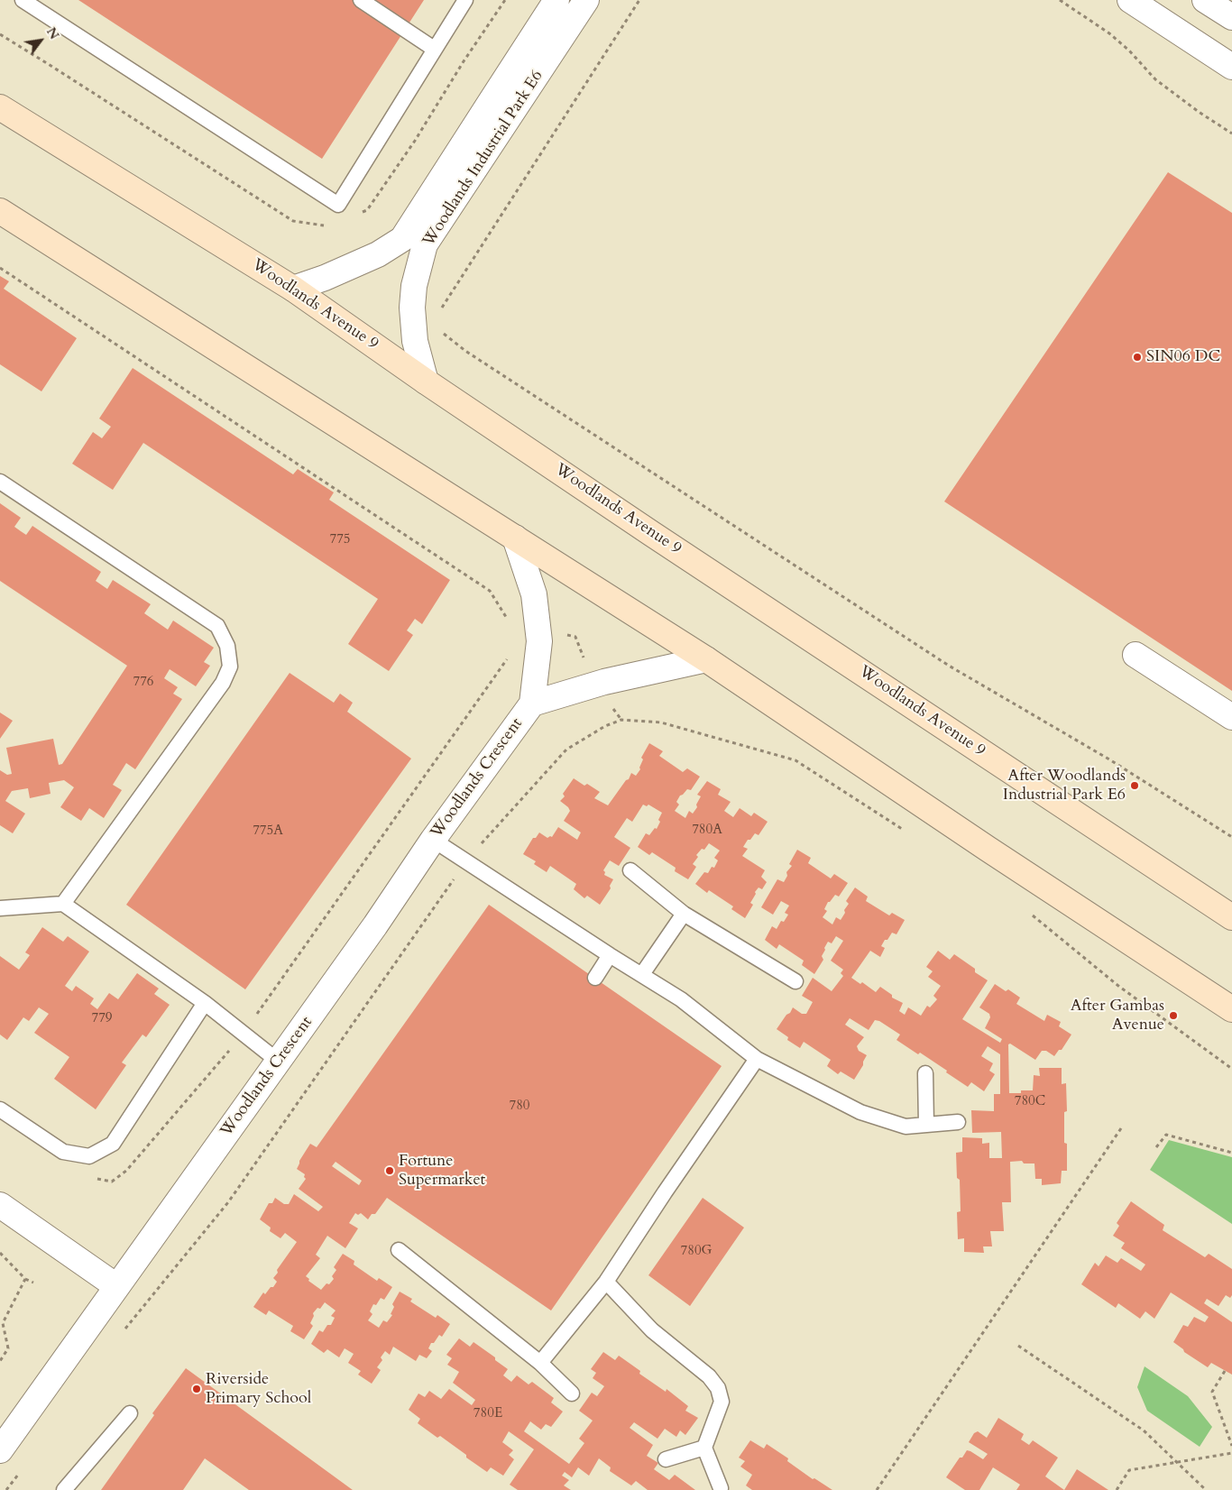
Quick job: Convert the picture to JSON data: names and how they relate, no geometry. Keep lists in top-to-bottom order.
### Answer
{
  "streets": {
    "main road": ["Woodlands Avenue 9"],
    "street": ["Woodlands Industrial Park E6", "Woodlands Crescent"]
  },
  "crossings": [
    ["Woodlands Industrial Park E6", "Woodlands Avenue 9"]
  ],
  "places": [
    "SIN06 DC",
    "After Woodlands Industrial Park E6",
    "After Gambas Avenue",
    "Fortune Supermarket",
    "Riverside Primary School"
  ],
  "house_numbers": [
    "775",
    "776",
    "780A",
    "775A",
    "779",
    "780C",
    "780",
    "780G",
    "780E"
  ],
  "north": "top right"
}
